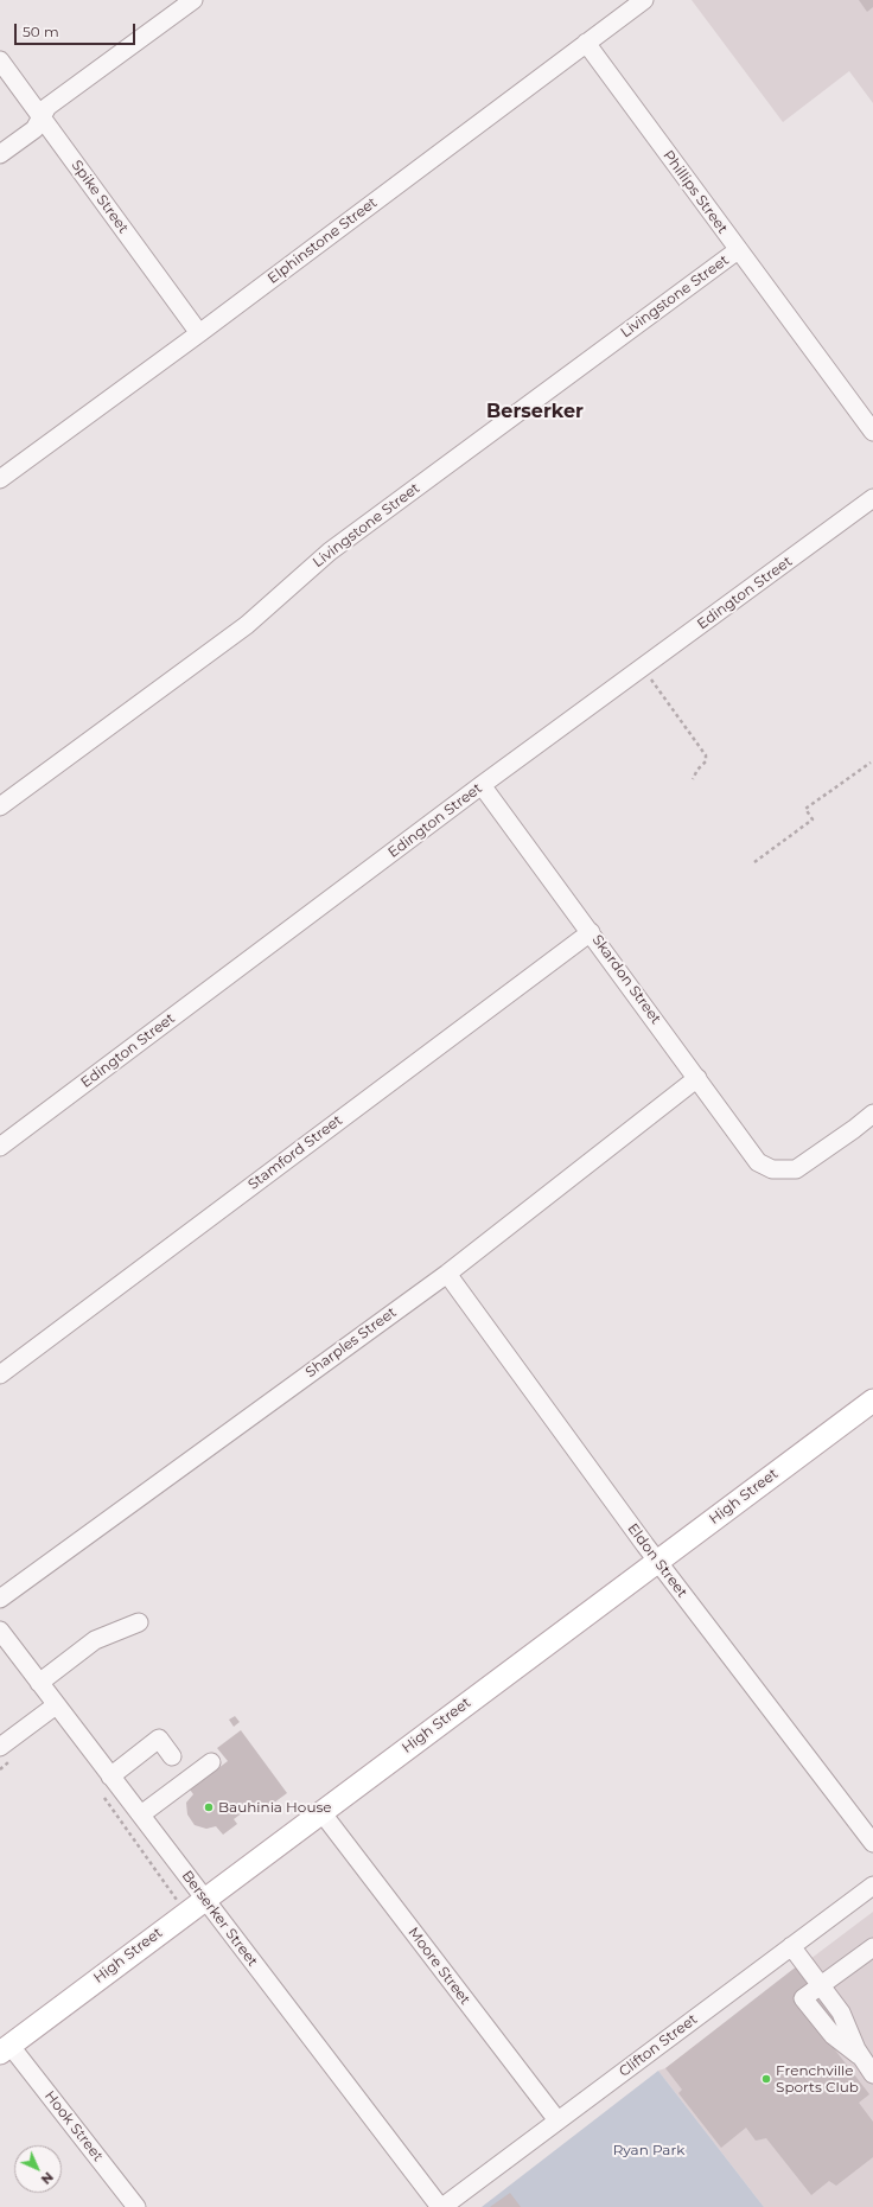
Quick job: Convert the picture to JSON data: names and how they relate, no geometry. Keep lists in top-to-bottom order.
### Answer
{
  "streets": {
    "main road": ["High Street"],
    "street": [
      "Phillips Street",
      "Spike Street",
      "Elphinstone Street",
      "Livingstone Street",
      "Edington Street",
      "Skardon Street",
      "Stamford Street",
      "Sharples Street",
      "Eldon Street",
      "Berserker Street",
      "Moore Street",
      "Clifton Street",
      "Hook Street"
    ]
  },
  "crossings": [
    ["Phillips Street", "Elphinstone Street"],
    ["Phillips Street", "Livingstone Street"],
    ["Spike Street", "Elphinstone Street"],
    ["Edington Street", "Skardon Street"],
    ["Skardon Street", "Stamford Street"],
    ["Skardon Street", "Sharples Street"],
    ["Sharples Street", "Eldon Street"],
    ["High Street", "Eldon Street"],
    ["High Street", "Berserker Street"],
    ["High Street", "Moore Street"],
    ["High Street", "Hook Street"],
    ["Berserker Street", "Clifton Street"],
    ["Moore Street", "Clifton Street"]
  ],
  "districts": ["Berserker"],
  "parks": ["Ryan Park"],
  "places": ["Bauhinia House", "Frenchville Sports Club"],
  "scale_bar": "50 m",
  "north": "bottom right"
}
